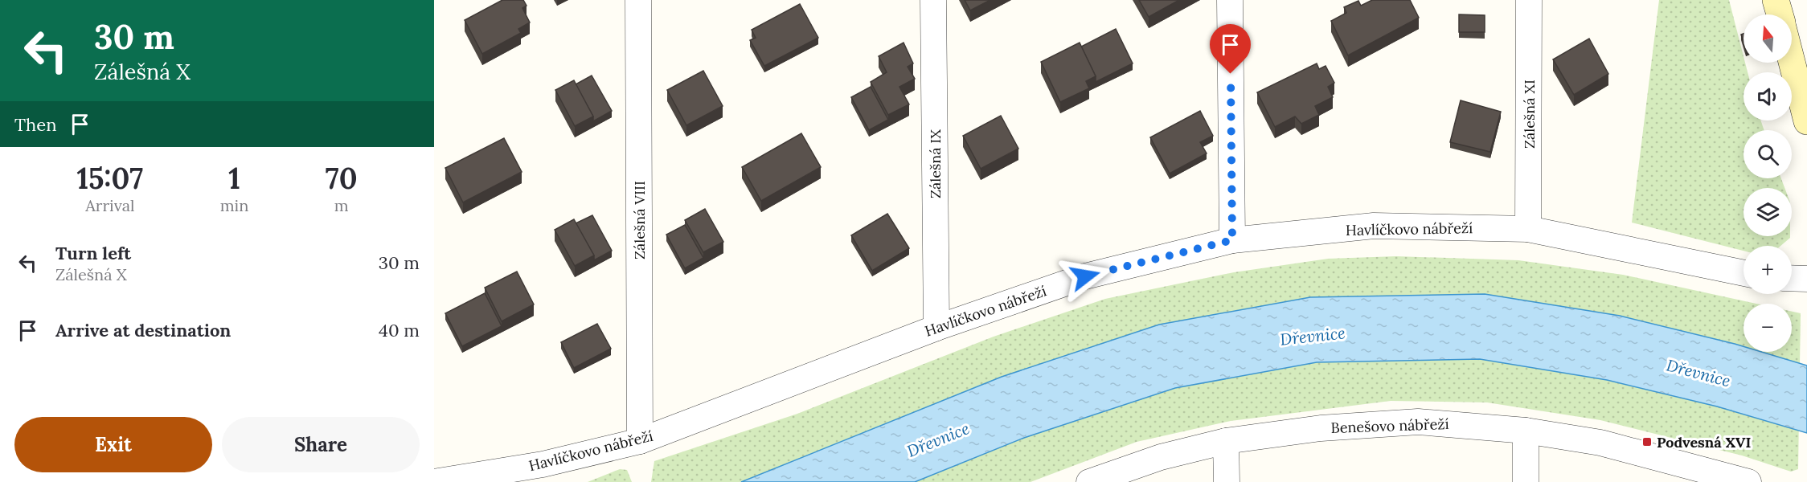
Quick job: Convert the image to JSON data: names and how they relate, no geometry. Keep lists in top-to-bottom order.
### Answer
{
  "streets": {
    "street": [
      "Zálešná XI",
      "Zálešná IX",
      "Zálešná VIII",
      "Havlíčkovo nábřeží",
      "Benešovo nábřeží"
    ]
  },
  "crossings": [
    ["Zálešná XI", "Havlíčkovo nábřeží"],
    ["Zálešná IX", "Havlíčkovo nábřeží"],
    ["Zálešná VIII", "Havlíčkovo nábřeží"]
  ],
  "water": ["Dřevnice"],
  "places": {
    "transit": ["Podvesná XVI"]
  },
  "north": "top",
  "page": {
    "turn": ["30 m", "Zálešná X"],
    "map_buttons": ["+", "−"],
    "then": "Then",
    "eta": [
      "15:07",
      "Arrival",
      "1",
      "min",
      "70",
      "m"
    ],
    "list": [
      {
        "name": "Turn left",
        "note": "Zálešná X",
        "value": "30 m"
      },
      {
        "name": "Arrive at destination",
        "value": "40 m"
      }
    ],
    "buttons": ["Exit", "Share"]
  }
}
